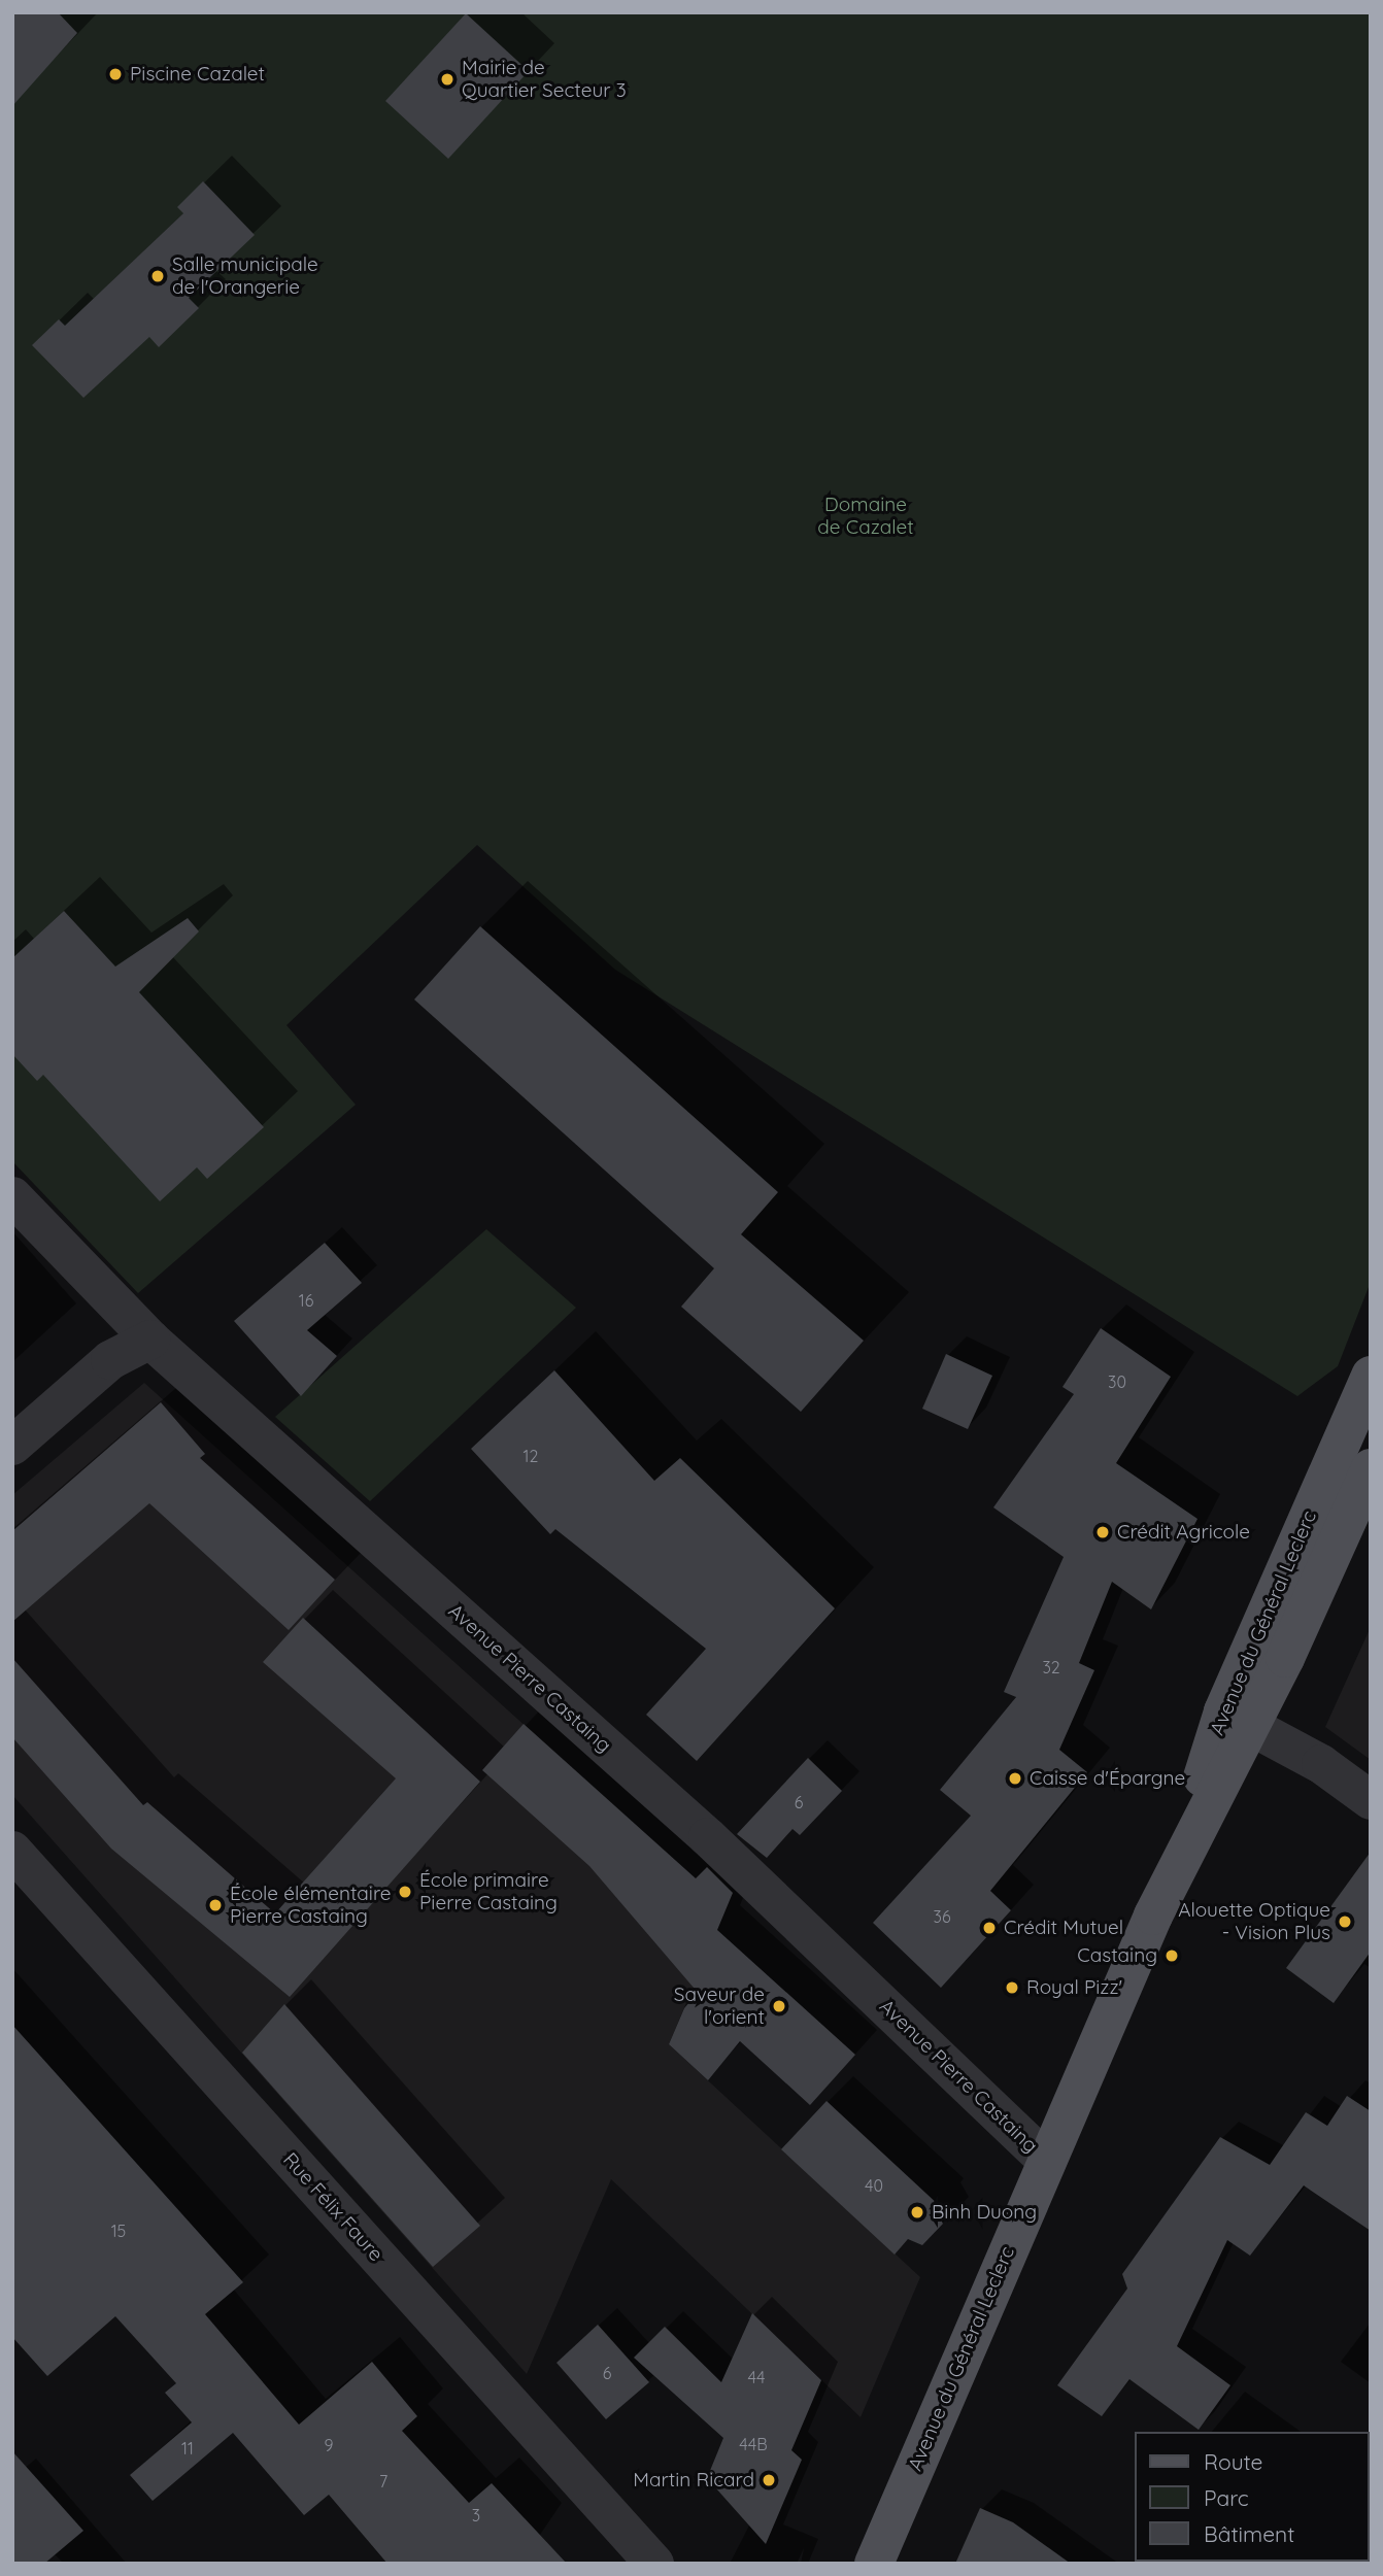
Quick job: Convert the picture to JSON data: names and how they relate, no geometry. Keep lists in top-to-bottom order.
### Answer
{
  "streets": {
    "main road": ["Avenue du Général Leclerc"],
    "street": ["Avenue Pierre Castaing", "Rue Félix Faure"]
  },
  "crossings": [
    ["Avenue du Général Leclerc", "Avenue Pierre Castaing"]
  ],
  "parks": ["Domaine de Cazalet"],
  "places": [
    "Piscine Cazalet",
    "Mairie de Quartier Secteur 3",
    "Salle municipale de l'Orangerie",
    "Crédit Agricole",
    "Caisse d'Épargne",
    "École primaire Pierre Castaing",
    "École élémentaire Pierre Castaing",
    "Alouette Optique - Vision Plus",
    "Crédit Mutuel",
    "Castaing",
    "Royal Pizz'",
    "Saveur de l'orient",
    "Binh Duong",
    "Martin Ricard"
  ],
  "house_numbers": [
    "16",
    "30",
    "12",
    "32",
    "6",
    "36",
    "40",
    "15",
    "6",
    "44",
    "44B",
    "9",
    "11",
    "7",
    "3"
  ],
  "legend": ["Route", "Parc", "Bâtiment"]
}
